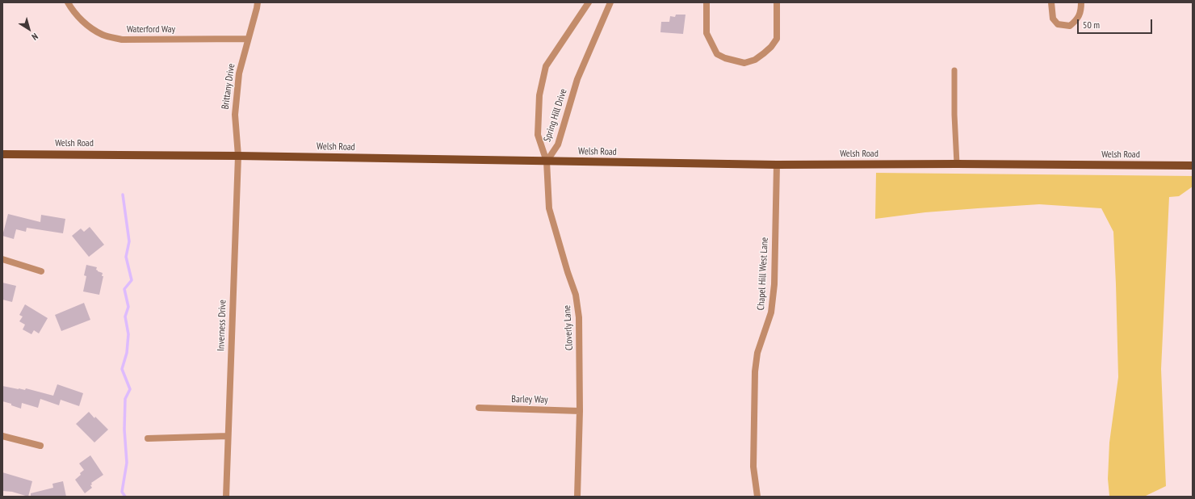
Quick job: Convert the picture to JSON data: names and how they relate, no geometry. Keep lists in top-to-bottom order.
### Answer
{
  "streets": {
    "main road": ["Welsh Road"],
    "street": [
      "Waterford Way",
      "Brittany Drive",
      "Spring Hill Drive",
      "Chapel Hill West Lane",
      "Inverness Drive",
      "Cloverly Lane",
      "Barley Way"
    ]
  },
  "crossings": [
    ["Waterford Way", "Brittany Drive"],
    ["Brittany Drive", "Welsh Road"],
    ["Brittany Drive", "Inverness Drive"],
    ["Spring Hill Drive", "Welsh Road"],
    ["Spring Hill Drive", "Cloverly Lane"],
    ["Welsh Road", "Chapel Hill West Lane"],
    ["Welsh Road", "Inverness Drive"],
    ["Welsh Road", "Cloverly Lane"],
    ["Cloverly Lane", "Barley Way"]
  ],
  "scale_bar": "50 m",
  "north": "bottom right"
}
